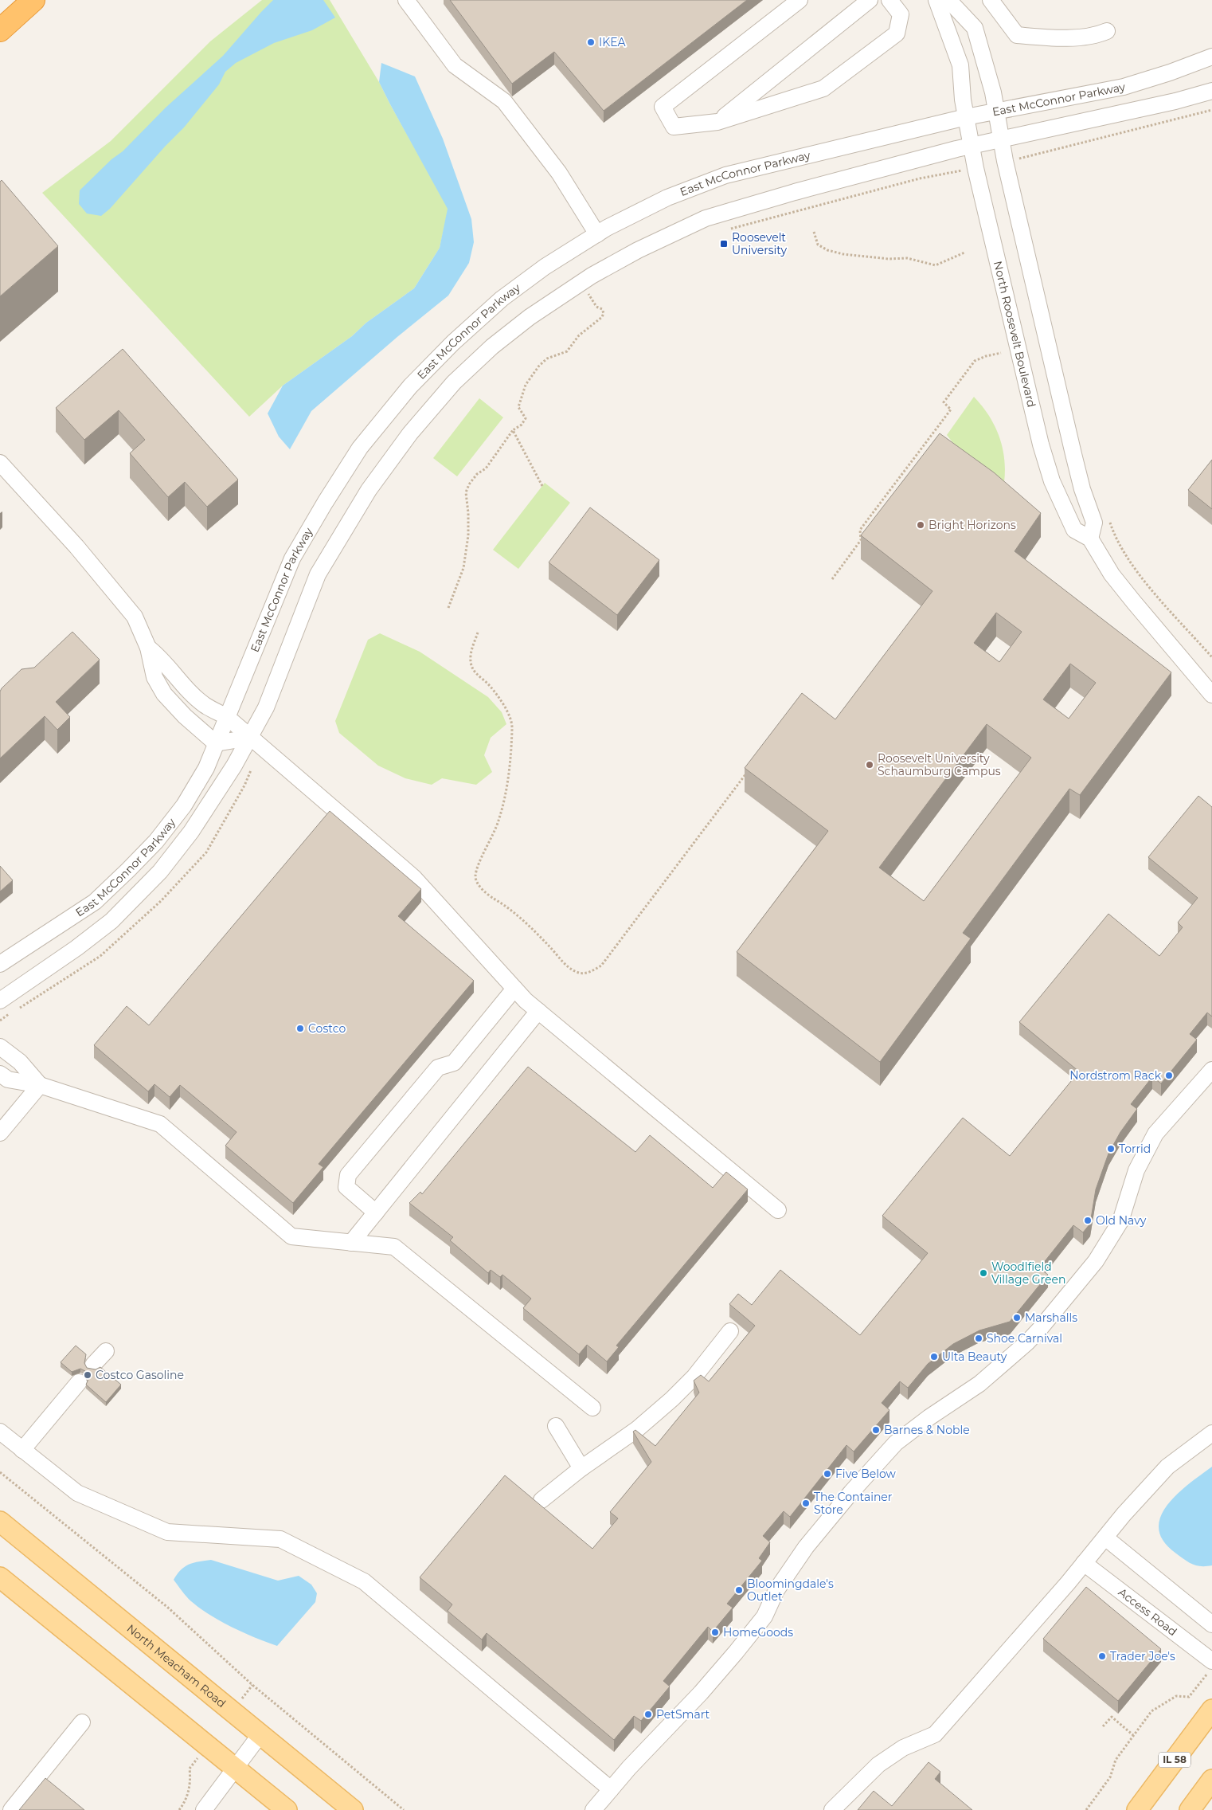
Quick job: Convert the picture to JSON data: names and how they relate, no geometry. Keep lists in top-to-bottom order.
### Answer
{
  "streets": {
    "main road": ["North Meacham Road", "IL 58"],
    "street": ["East McConnor Parkway", "North Roosevelt Boulevard", "Access Road"]
  },
  "crossings": [
    ["East McConnor Parkway", "North Roosevelt Boulevard"]
  ],
  "places": {
    "other": [
      "IKEA",
      "Bright Horizons",
      "Roosevelt University Schaumburg Campus",
      "Costco",
      "Nordstrom Rack",
      "Torrid",
      "Old Navy",
      "Woodlfield Village Green",
      "Marshalls",
      "Shoe Carnival",
      "Ulta Beauty",
      "Costco Gasoline",
      "Barnes & Noble",
      "Five Below",
      "The Container Store",
      "Bloomingdale's Outlet",
      "HomeGoods",
      "Trader Joe's",
      "PetSmart"
    ],
    "transit": ["Roosevelt University"]
  }
}
